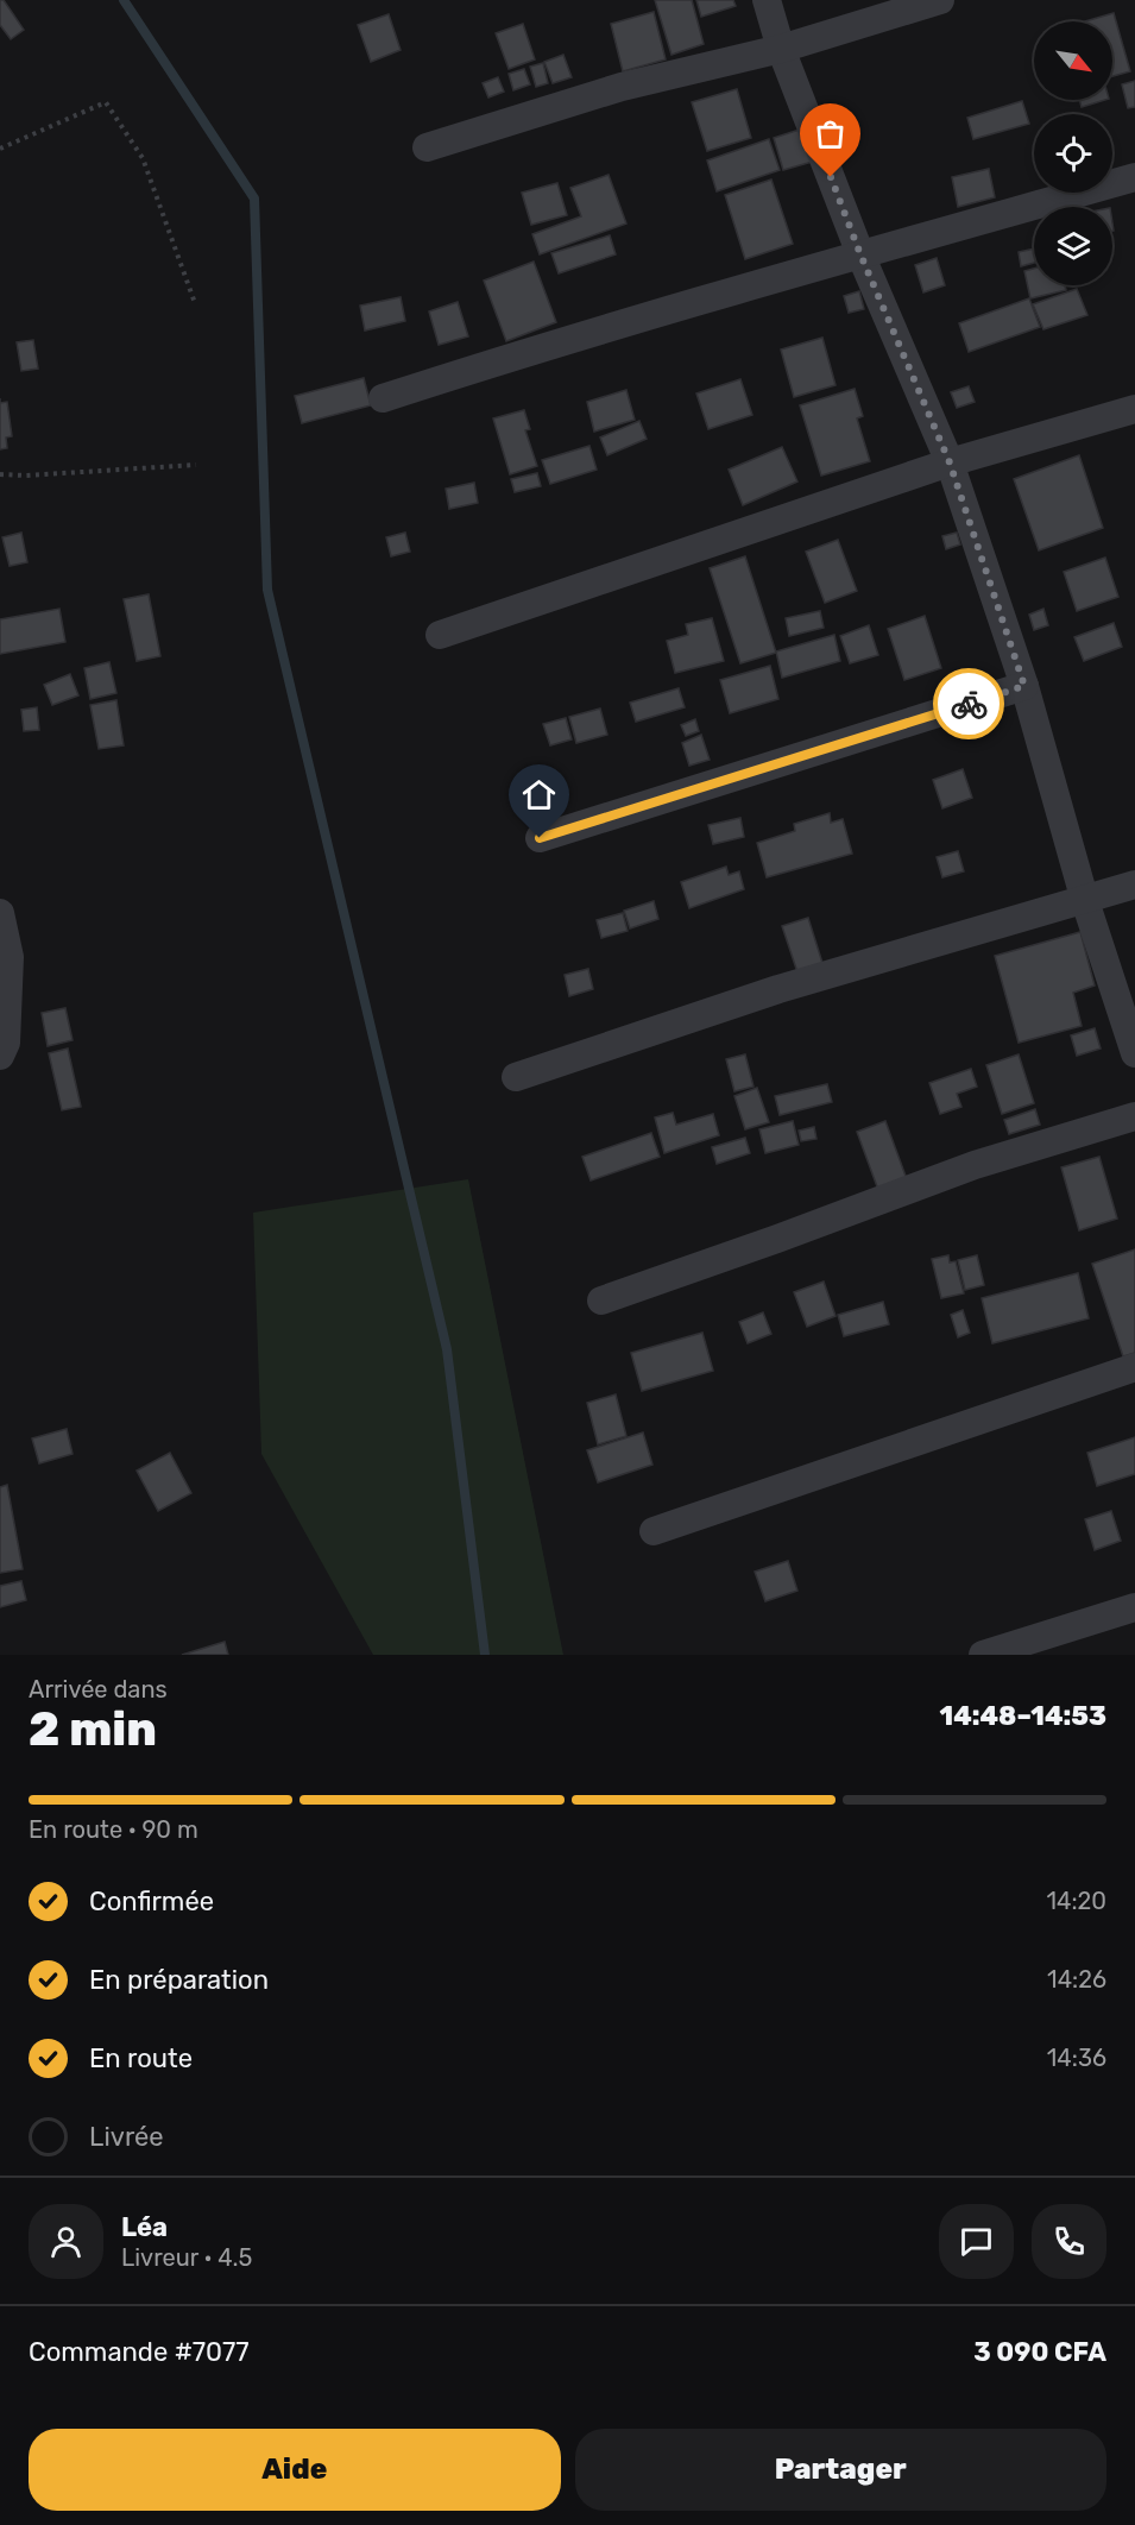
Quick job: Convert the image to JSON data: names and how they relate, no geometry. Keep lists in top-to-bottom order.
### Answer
{
  "north": "bottom right",
  "page": {
    "heading": ["2 min", "Arrivée dans", "14:48–14:53"],
    "panel": [
      "Léa",
      "Livreur · 4.5",
      "Commande #7077",
      "3 090 CFA"
    ],
    "bar": "En route · 90 m",
    "list": [
      ["Confirmée", "14:20"],
      ["En préparation", "14:26"],
      ["En route", "14:36"],
      "Livrée"
    ],
    "buttons": ["Aide", "Partager"]
  }
}
